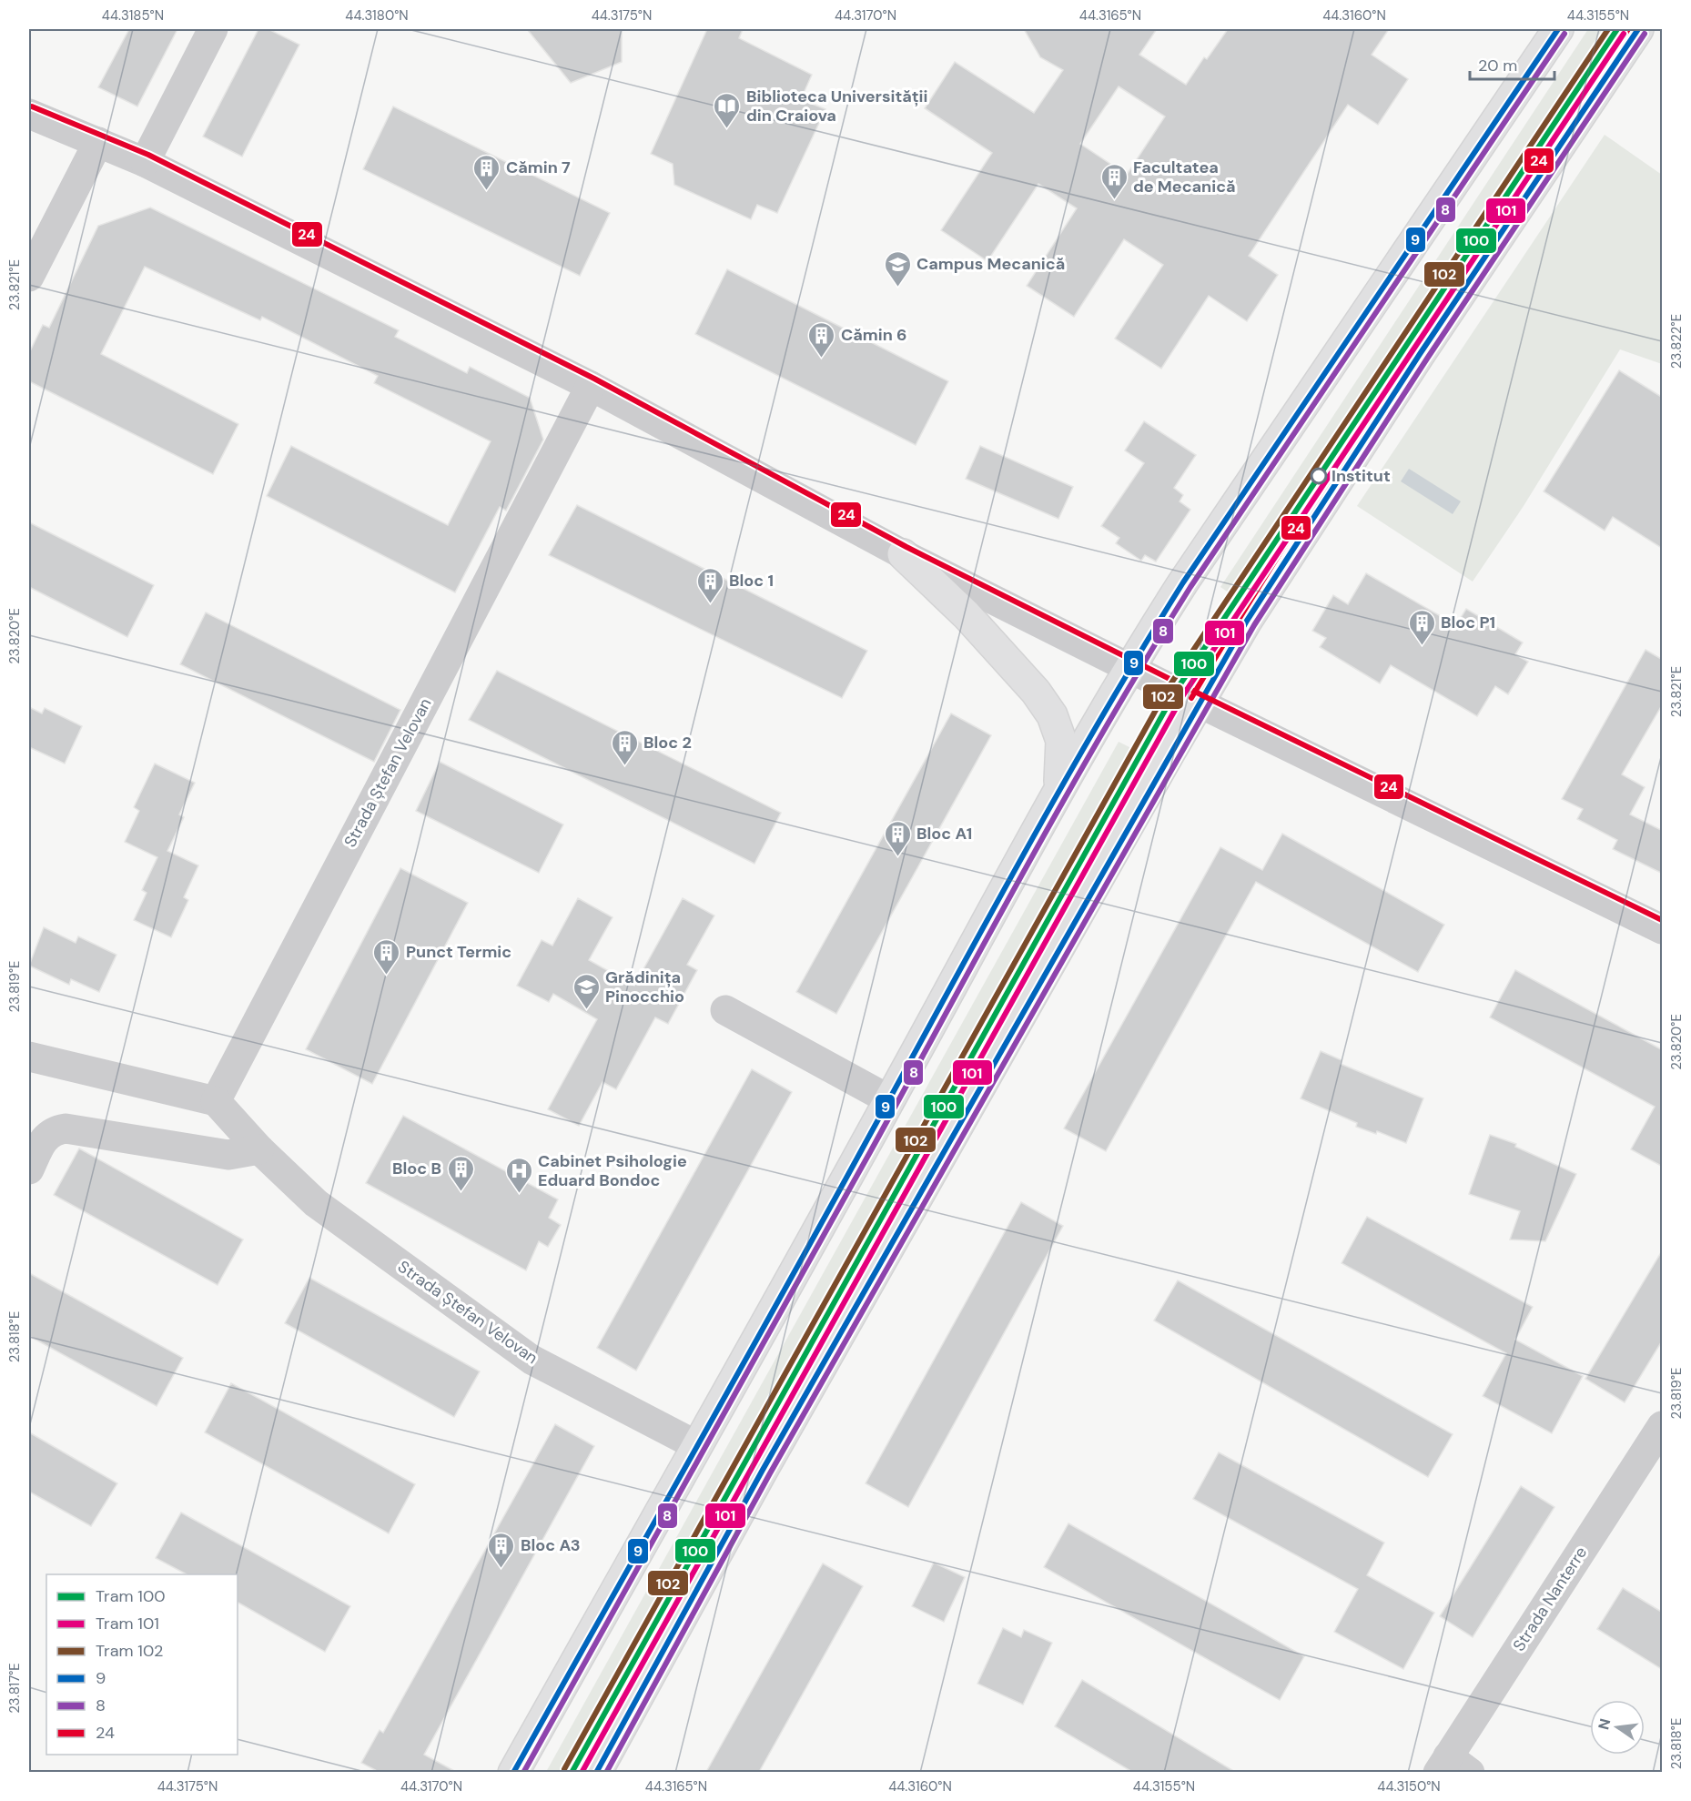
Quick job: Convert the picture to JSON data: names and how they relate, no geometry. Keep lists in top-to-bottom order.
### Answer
{
  "streets": {
    "street": ["Strada Ștefan Velovan", "Strada Nanterre"]
  },
  "places": {
    "library": ["Biblioteca Universității din Craiova"],
    "building": [
      "Cămin 7",
      "Facultatea de Mecanică",
      "Cămin 6",
      "Bloc 1",
      "Bloc P1",
      "Bloc 2",
      "Bloc A1",
      "Punct Termic",
      "Bloc B",
      "Bloc A3"
    ],
    "school or university": ["Campus Mecanică", "Grădinița Pinocchio"],
    "other": ["Institut"],
    "hospital": ["Cabinet Psihologie Eduard Bondoc"]
  },
  "lines": [
    "tram line 100",
    "tram line 102",
    "transit line 9",
    "transit line 24",
    "tram line 101",
    "transit line 8"
  ],
  "legend": [
    "Tram 100",
    "Tram 101",
    "Tram 102",
    "9",
    "8",
    "24"
  ],
  "scale_bar": "20 m",
  "north": "left",
  "coordinates": [
    "44.3185°N",
    "44.3180°N",
    "44.3175°N",
    "44.3170°N",
    "44.3165°N",
    "44.3160°N",
    "44.3155°N",
    "23.821°E",
    "23.822°E",
    "23.820°E",
    "23.819°E",
    "23.818°E",
    "23.817°E",
    "44.3150°N"
  ]
}
